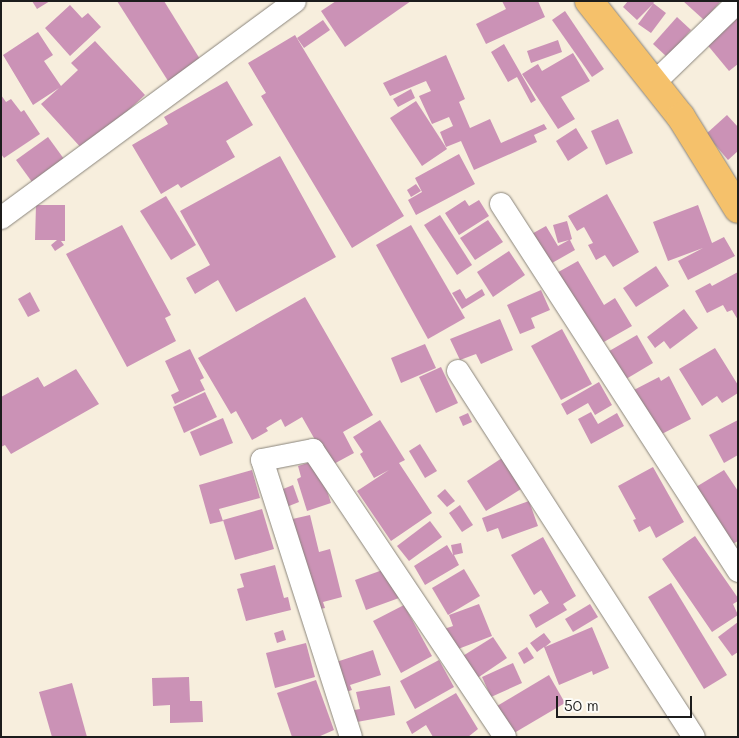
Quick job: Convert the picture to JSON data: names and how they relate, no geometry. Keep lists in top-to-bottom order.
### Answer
{
  "scale_bar": "50 m"
}
